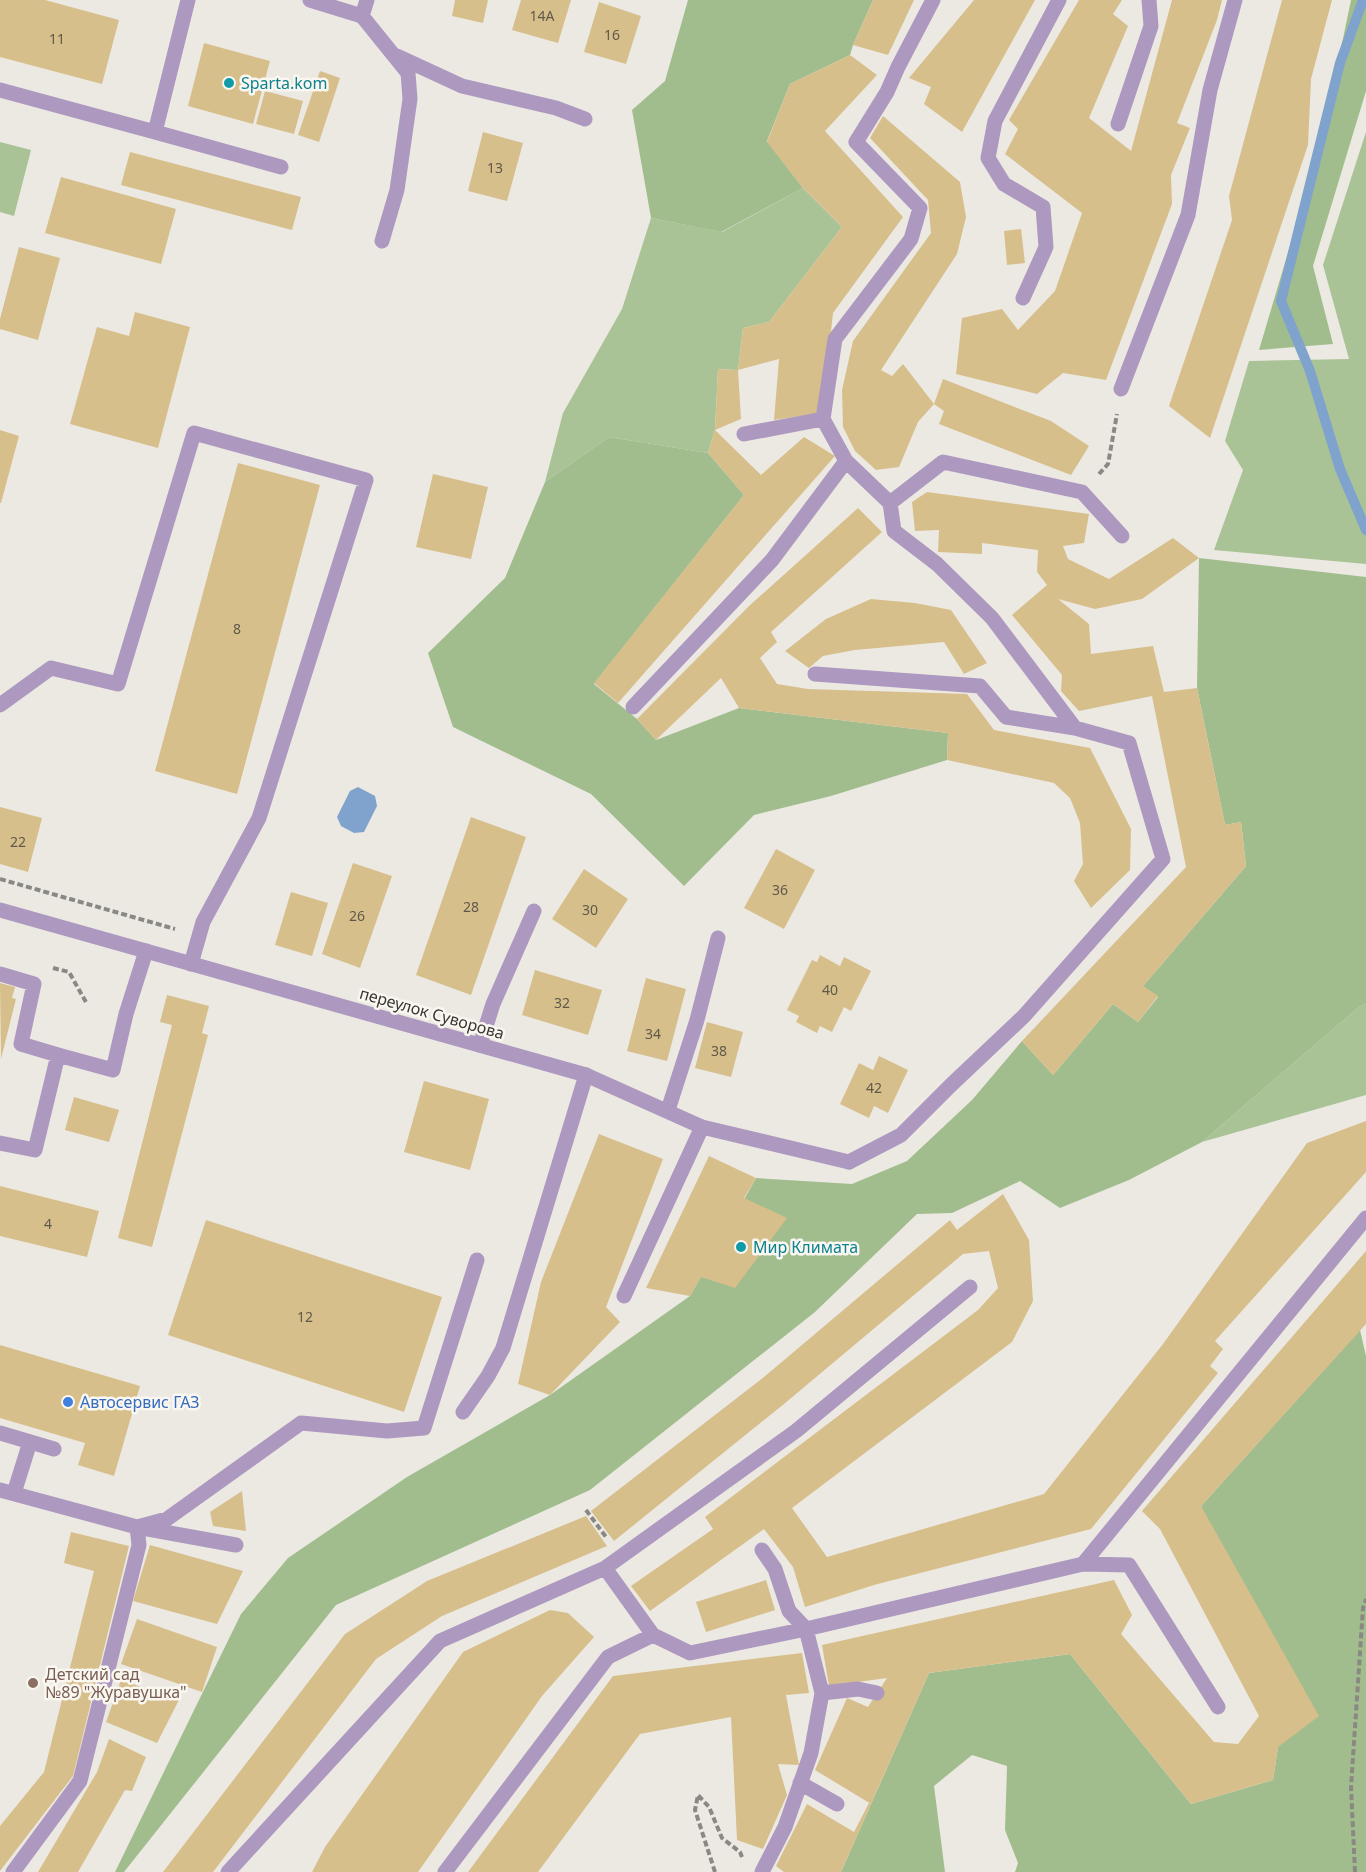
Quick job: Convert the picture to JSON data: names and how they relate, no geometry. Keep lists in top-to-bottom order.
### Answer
{
  "streets": {
    "street": ["переулок Суворова"]
  },
  "places": [
    "Sparta.kom",
    "Мир Климата",
    "Автосервис ГАЗ",
    "Детский сад №89 \"Журавушка\""
  ],
  "house_numbers": [
    "14А",
    "16",
    "11",
    "13",
    "8",
    "22",
    "36",
    "28",
    "30",
    "26",
    "40",
    "32",
    "34",
    "38",
    "42",
    "4",
    "12"
  ]
}
